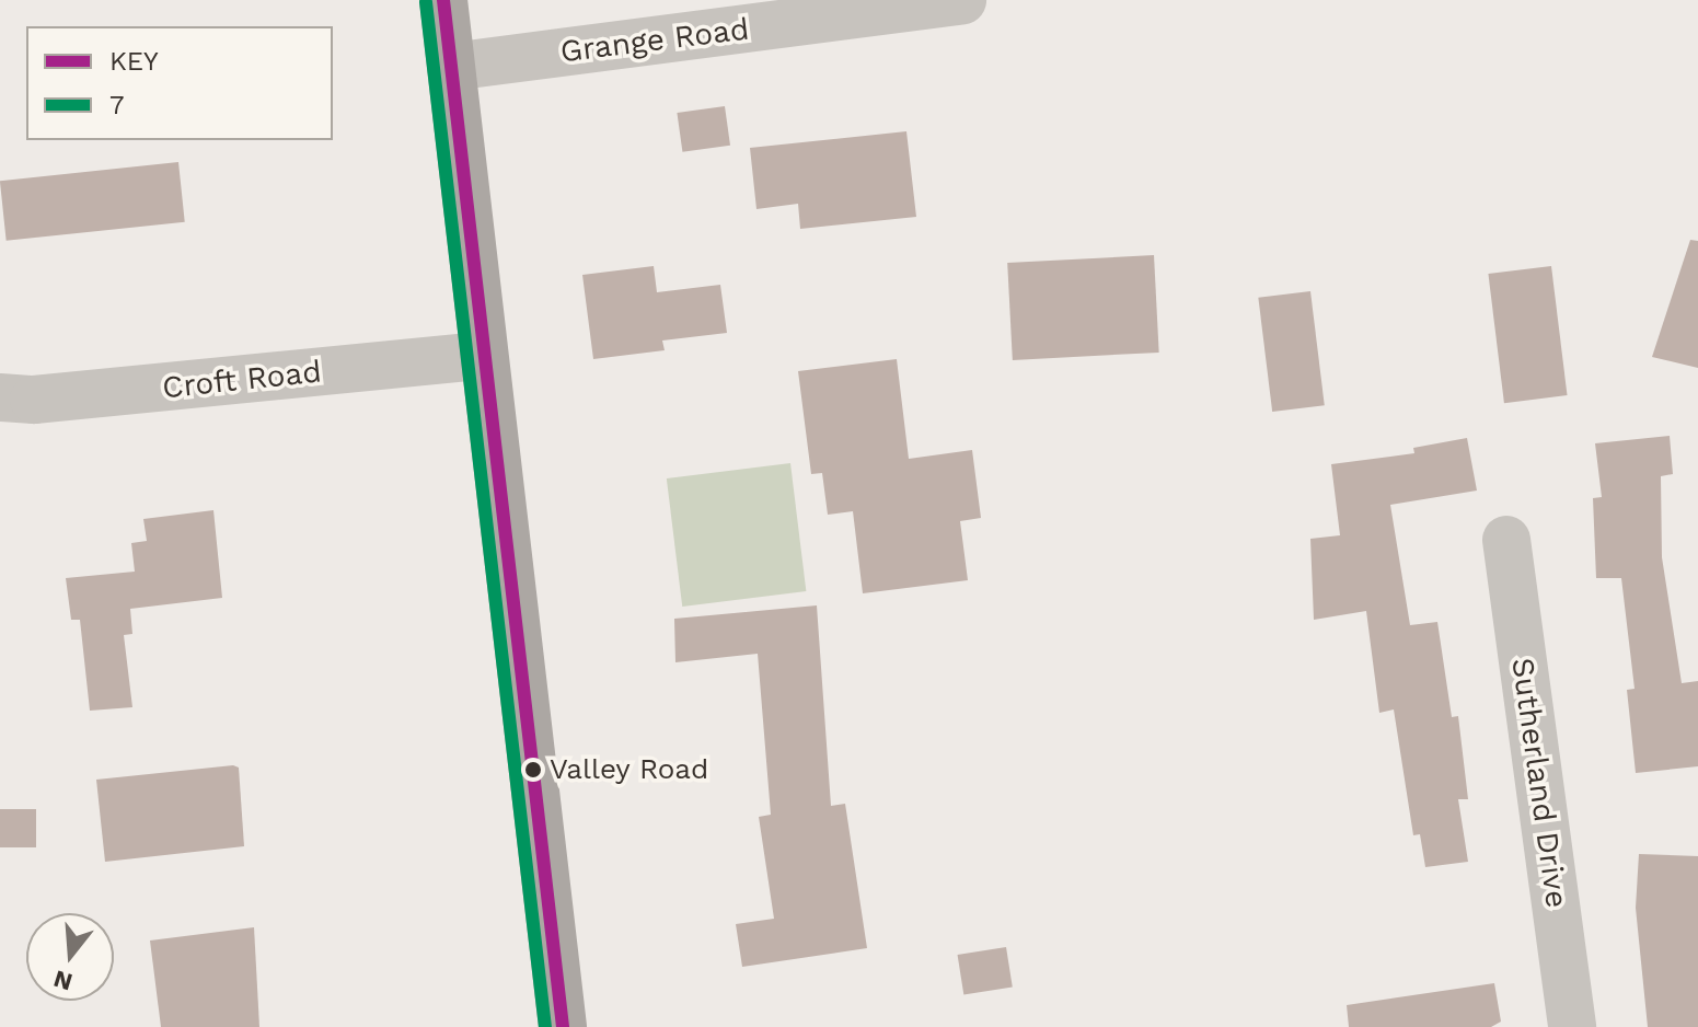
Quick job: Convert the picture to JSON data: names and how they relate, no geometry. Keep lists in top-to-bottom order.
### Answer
{
  "streets": {
    "street": ["Grange Road", "Croft Road", "Sutherland Drive"]
  },
  "places": ["Valley Road"],
  "lines": ["transit line KEY", "transit line 7"],
  "legend": ["KEY", "7"],
  "north": "bottom"
}
